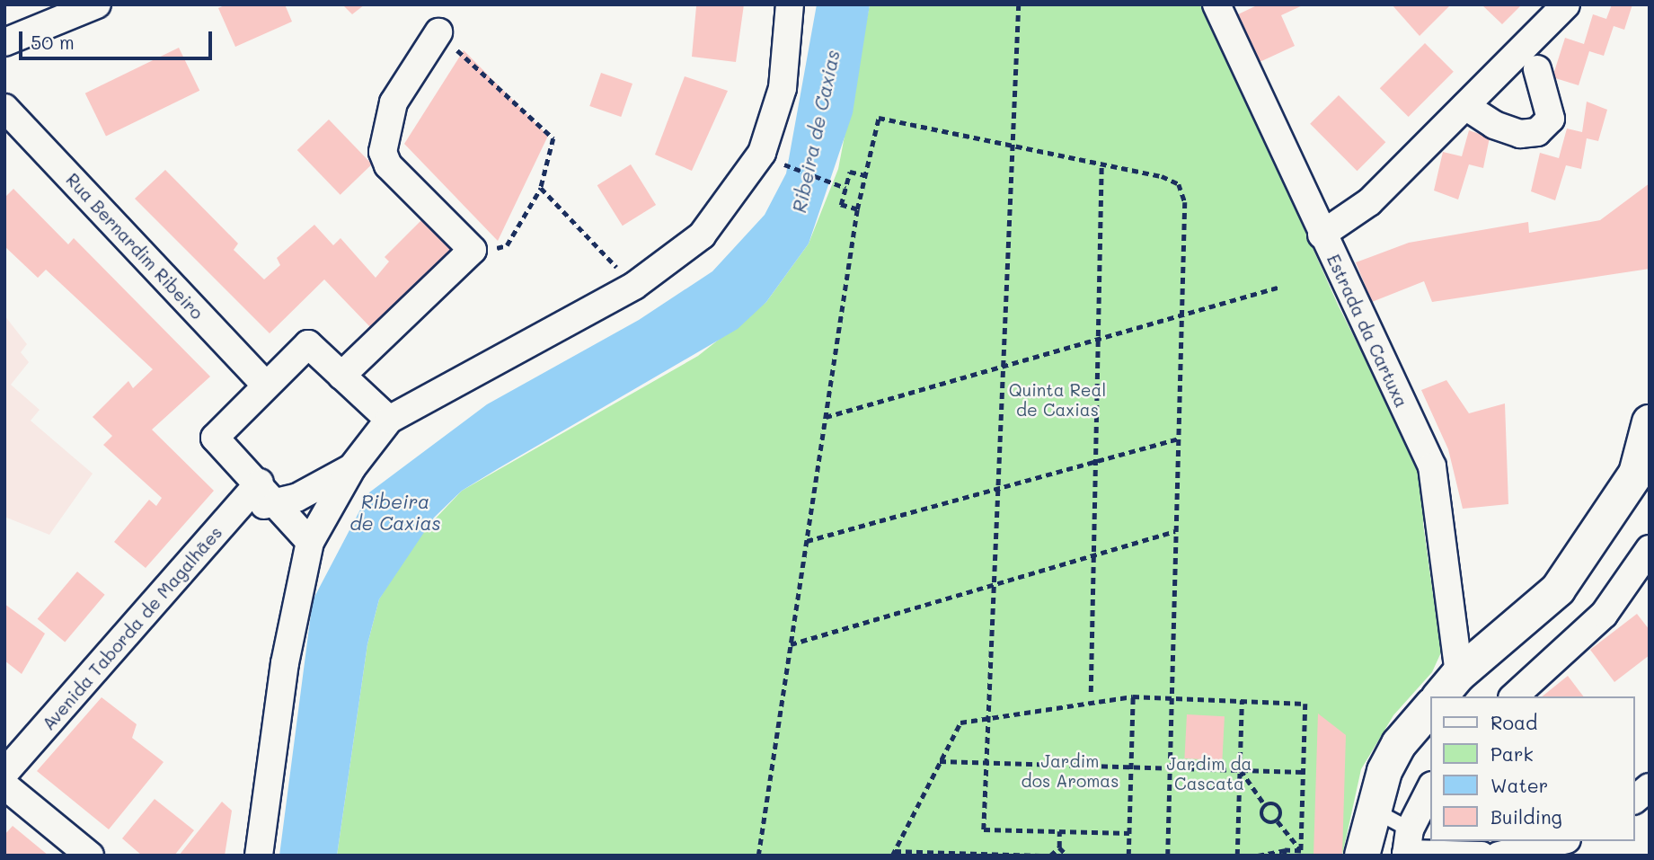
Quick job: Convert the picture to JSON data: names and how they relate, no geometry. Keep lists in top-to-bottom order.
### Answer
{
  "streets": {
    "street": ["Rua Bernardim Ribeiro", "Estrada da Cartuxa", "Avenida Taborda de Magalhães"]
  },
  "water": ["Ribeira de Caxias"],
  "parks": ["Quinta Real de Caxias", "Jardim dos Aromas", "Jardim da Cascata"],
  "legend": [
    "Road",
    "Park",
    "Water",
    "Building"
  ],
  "scale_bar": "50 m"
}
